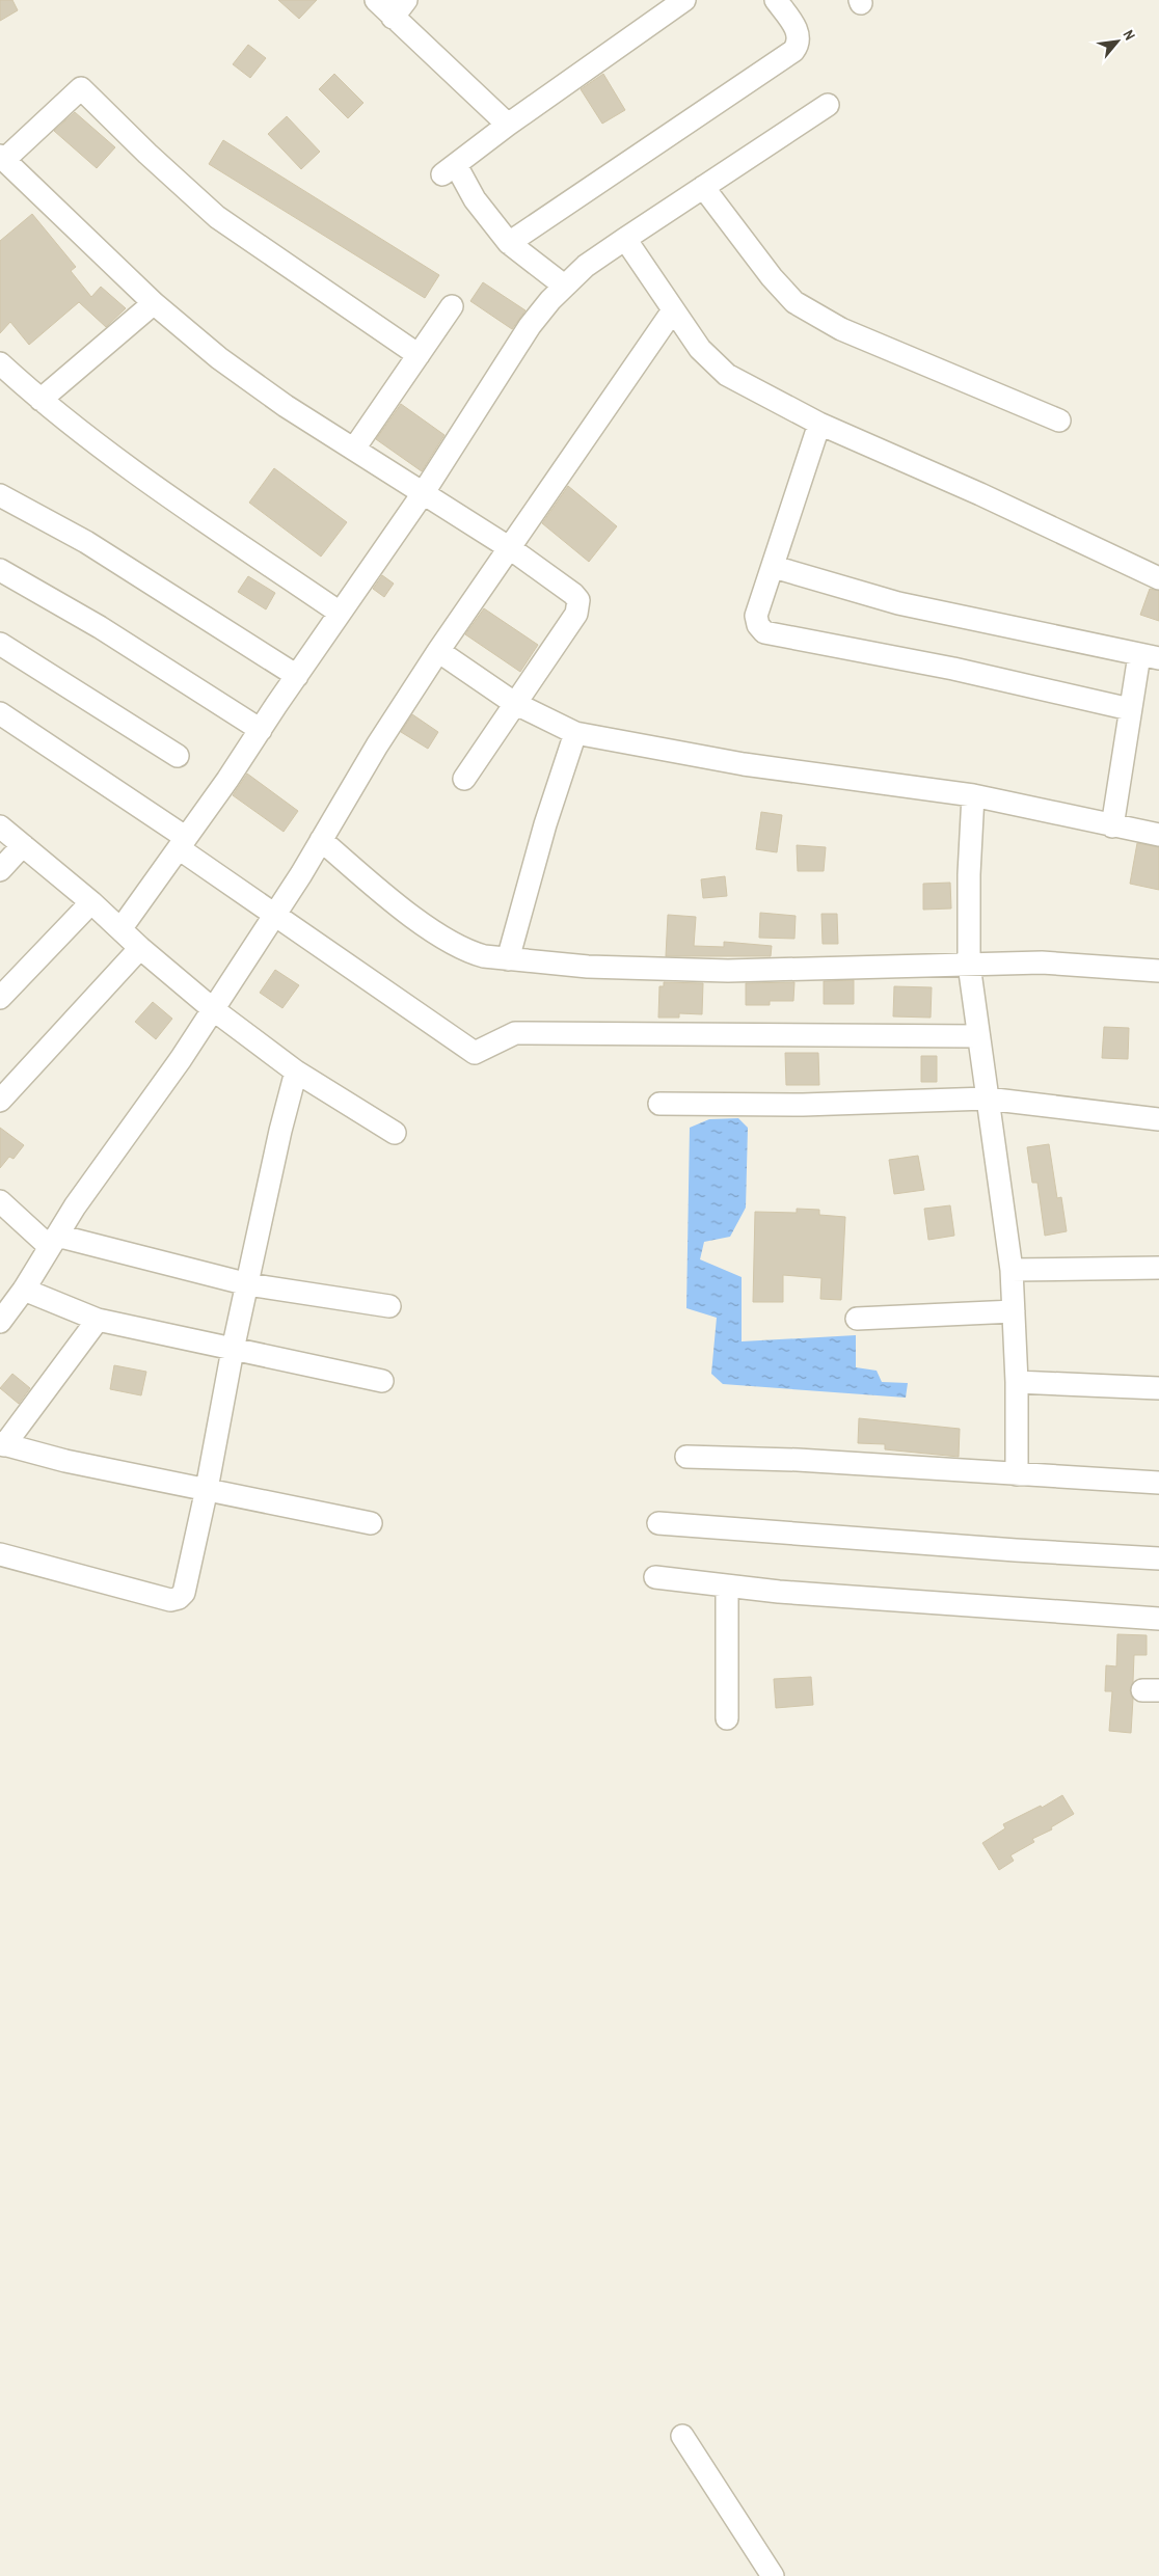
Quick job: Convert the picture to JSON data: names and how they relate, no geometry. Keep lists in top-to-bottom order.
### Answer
{
  "north": "top right"
}
